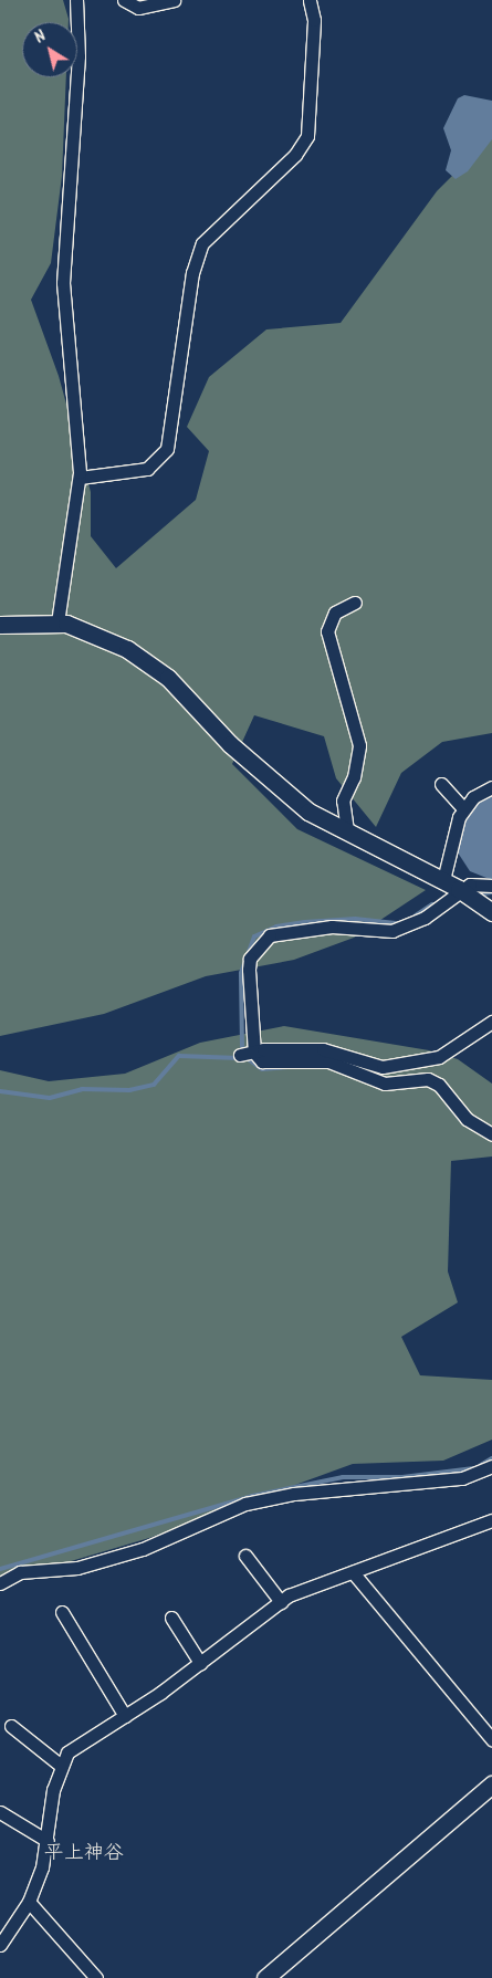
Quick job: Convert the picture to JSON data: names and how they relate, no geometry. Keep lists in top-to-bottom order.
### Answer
{
  "districts": ["平上神谷"],
  "north": "top left"
}
